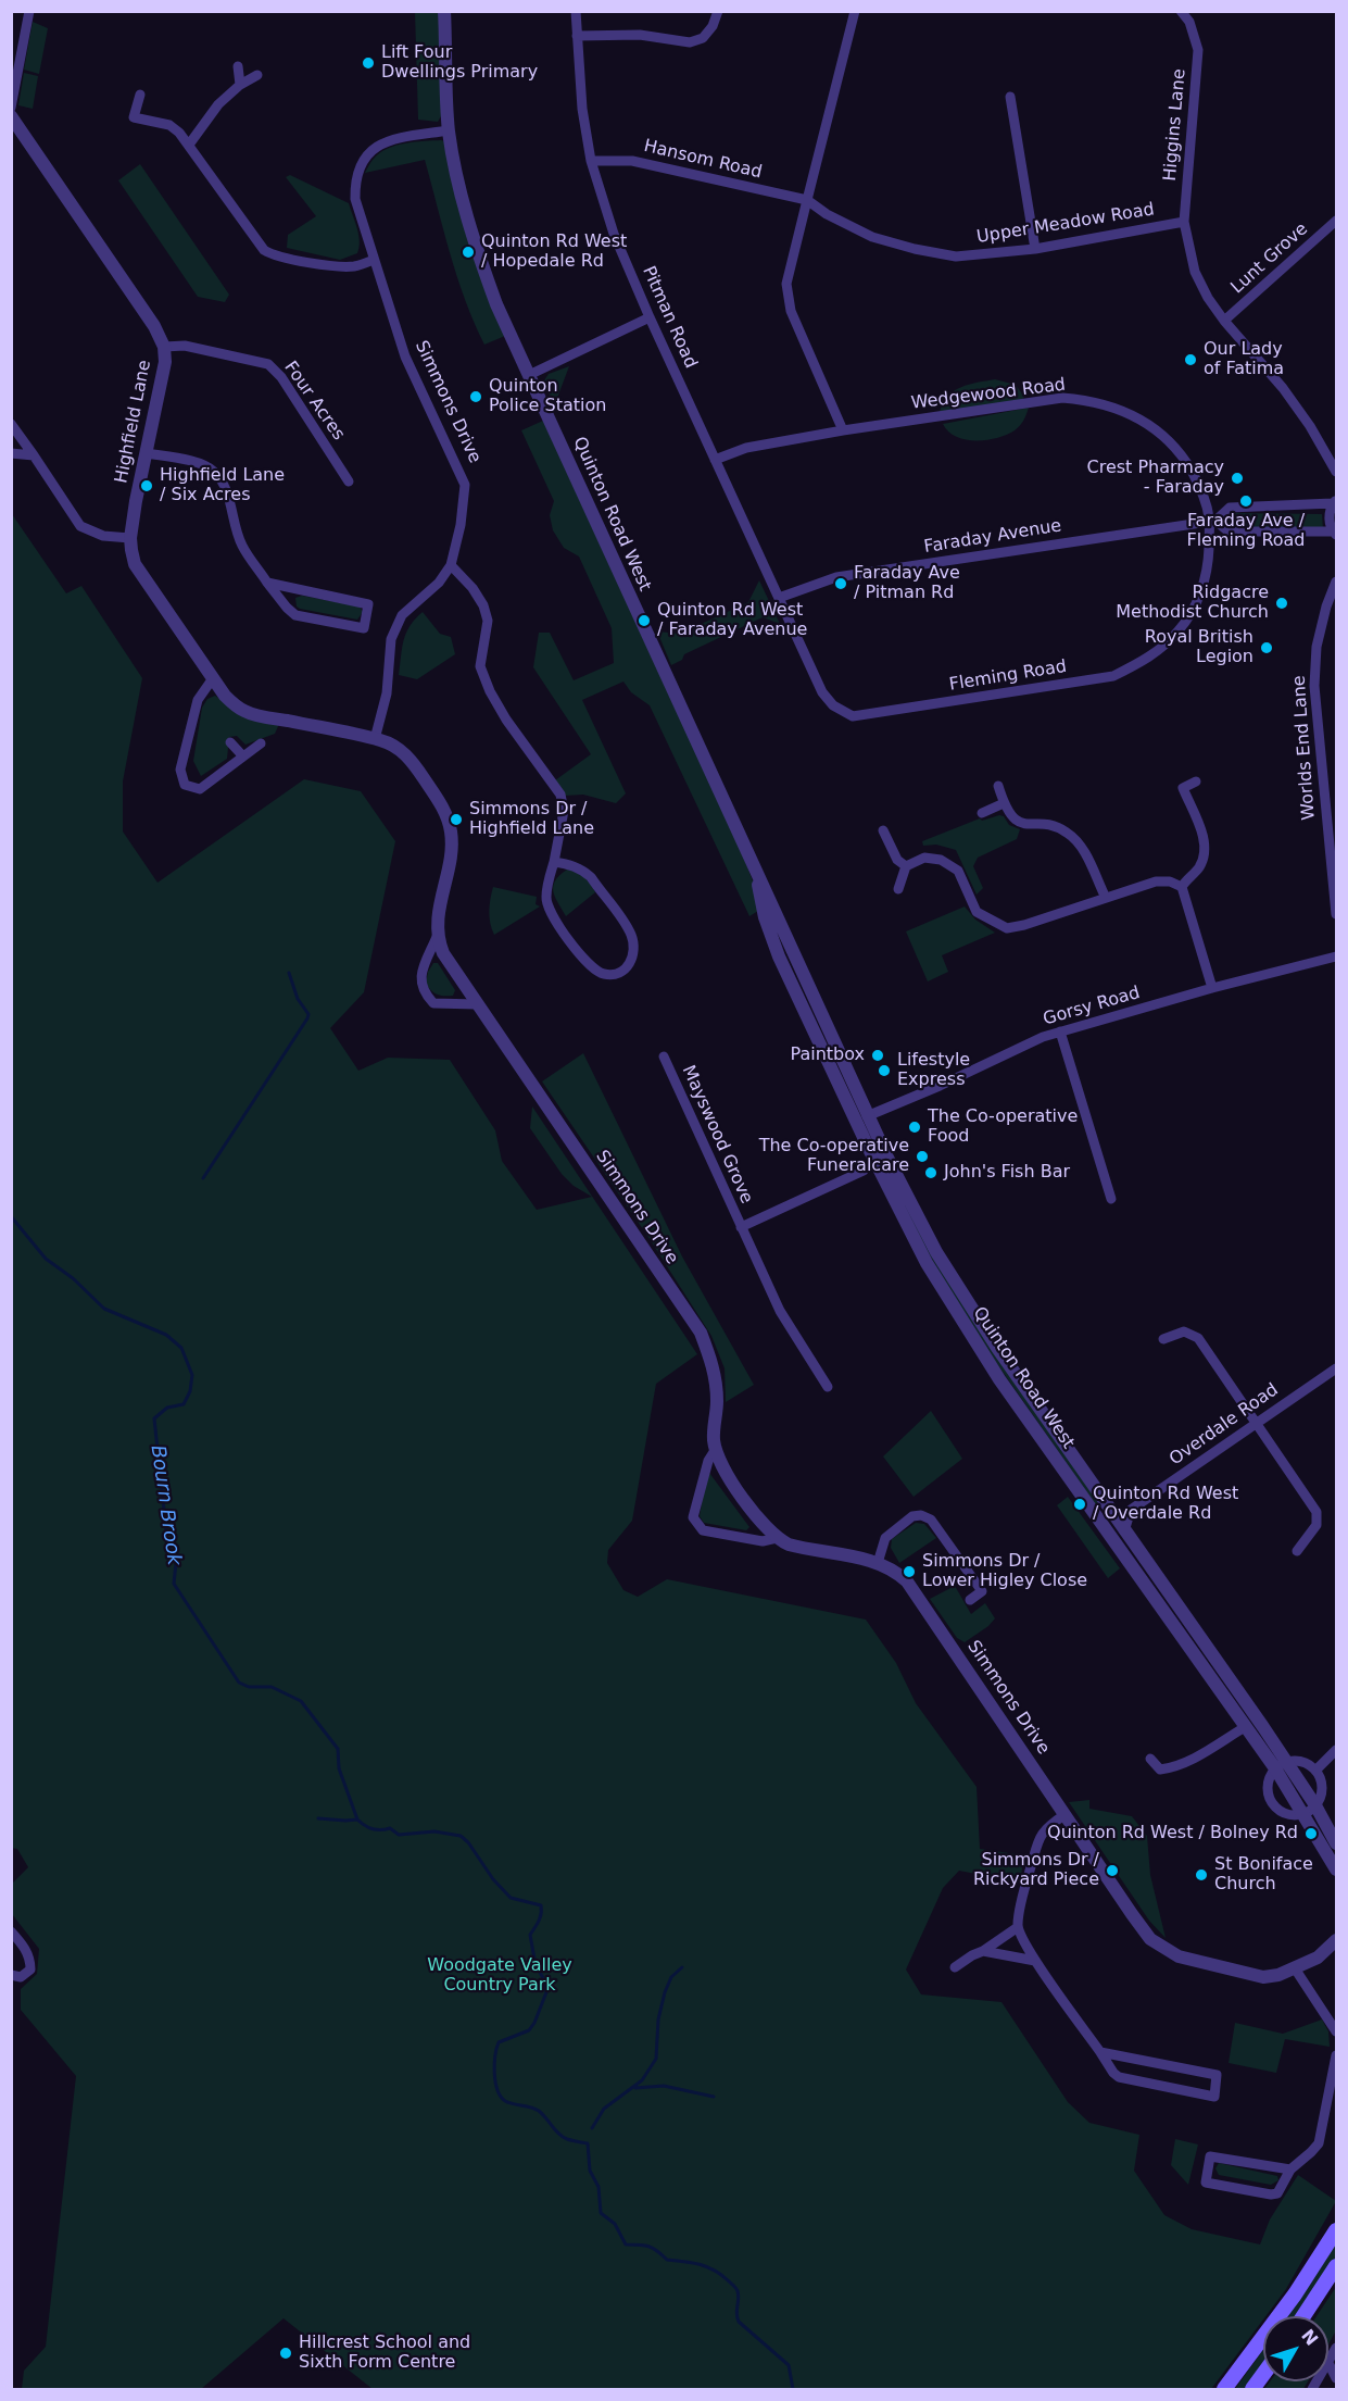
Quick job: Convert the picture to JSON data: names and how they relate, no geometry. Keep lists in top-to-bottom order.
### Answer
{
  "streets": {
    "street": [
      "Higgins Lane",
      "Hansom Road",
      "Upper Meadow Road",
      "Lunt Grove",
      "Pitman Road",
      "Wedgewood Road",
      "Four Acres",
      "Simmons Drive",
      "Highfield Lane",
      "Quinton Road West",
      "Faraday Avenue",
      "Fleming Road",
      "Worlds End Lane",
      "Gorsy Road",
      "Mayswood Grove",
      "Overdale Road"
    ]
  },
  "crossings": [
    ["Higgins Lane", "Upper Meadow Road"],
    ["Higgins Lane", "Lunt Grove"],
    ["Hansom Road", "Upper Meadow Road"],
    ["Hansom Road", "Pitman Road"],
    ["Pitman Road", "Wedgewood Road"],
    ["Pitman Road", "Faraday Avenue"],
    ["Pitman Road", "Fleming Road"],
    ["Wedgewood Road", "Faraday Avenue"],
    ["Wedgewood Road", "Fleming Road"],
    ["Four Acres", "Highfield Lane"],
    ["Simmons Drive", "Highfield Lane"],
    ["Simmons Drive", "Quinton Road West"],
    ["Quinton Road West", "Gorsy Road"],
    ["Faraday Avenue", "Fleming Road"]
  ],
  "water": ["Bourn Brook"],
  "parks": ["Woodgate Valley Country Park"],
  "places": [
    "Lift Four Dwellings Primary",
    "Quinton Rd West / Hopedale Rd",
    "Our Lady of Fatima",
    "Quinton Police Station",
    "Crest Pharmacy - Faraday",
    "Highfield Lane / Six Acres",
    "Faraday Ave / Fleming Road",
    "Faraday Ave / Pitman Rd",
    "Ridgacre Methodist Church",
    "Quinton Rd West / Faraday Avenue",
    "Royal British Legion",
    "Simmons Dr / Highfield Lane",
    "Paintbox",
    "Lifestyle Express",
    "The Co-operative Food",
    "The Co-operative Funeralcare",
    "John's Fish Bar",
    "Quinton Rd West / Overdale Rd",
    "Simmons Dr / Lower Higley Close",
    "Quinton Rd West / Bolney Rd",
    "Simmons Dr / Rickyard Piece",
    "St Boniface Church",
    "Hillcrest School and Sixth Form Centre"
  ],
  "north": "top right"
}
